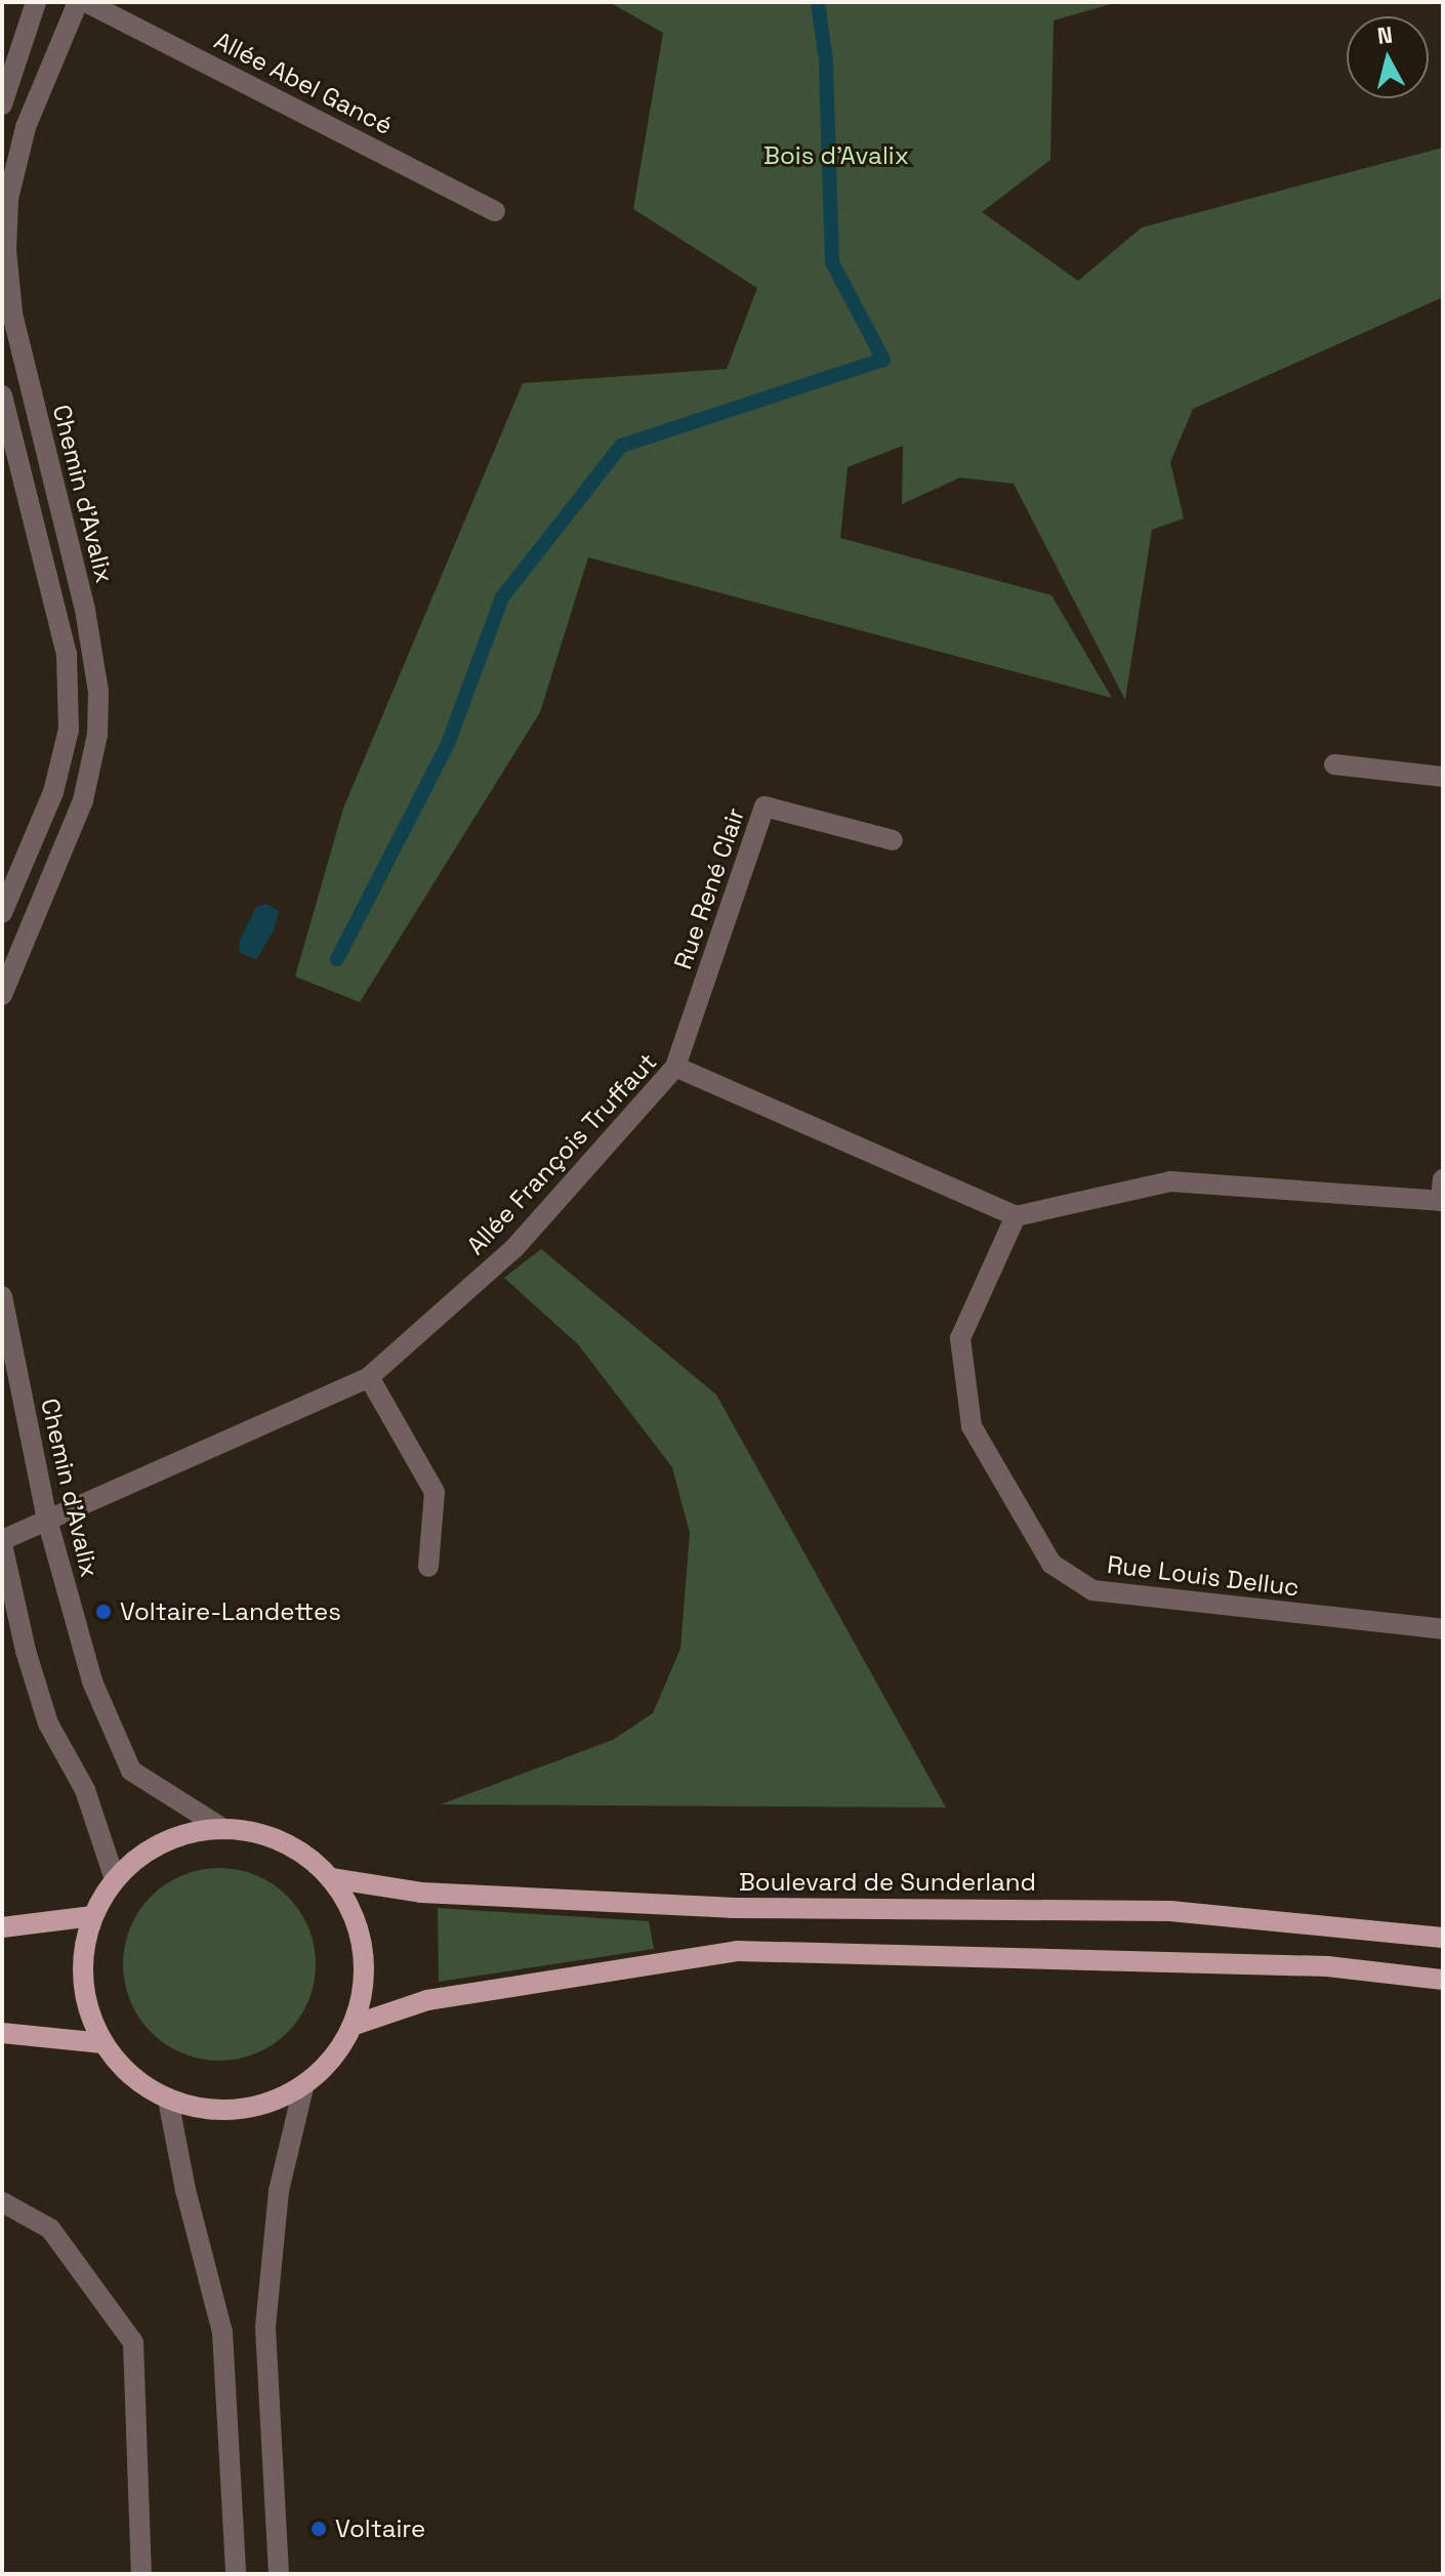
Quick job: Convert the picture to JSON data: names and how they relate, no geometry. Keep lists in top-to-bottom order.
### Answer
{
  "streets": {
    "main road": ["Boulevard de Sunderland"],
    "street": [
      "Allée Abel Gancé",
      "Chemin d'Avalix",
      "Rue René Clair",
      "Allée François Truffaut",
      "Rue Louis Delluc"
    ]
  },
  "crossings": [
    ["Chemin d'Avalix", "Allée François Truffaut"],
    ["Chemin d'Avalix", "Boulevard de Sunderland"],
    ["Rue René Clair", "Allée François Truffaut"],
    ["Allée François Truffaut", "Rue Louis Delluc"]
  ],
  "parks": ["Bois d'Avalix"],
  "places": ["Voltaire-Landettes", "Voltaire"],
  "north": "top"
}
